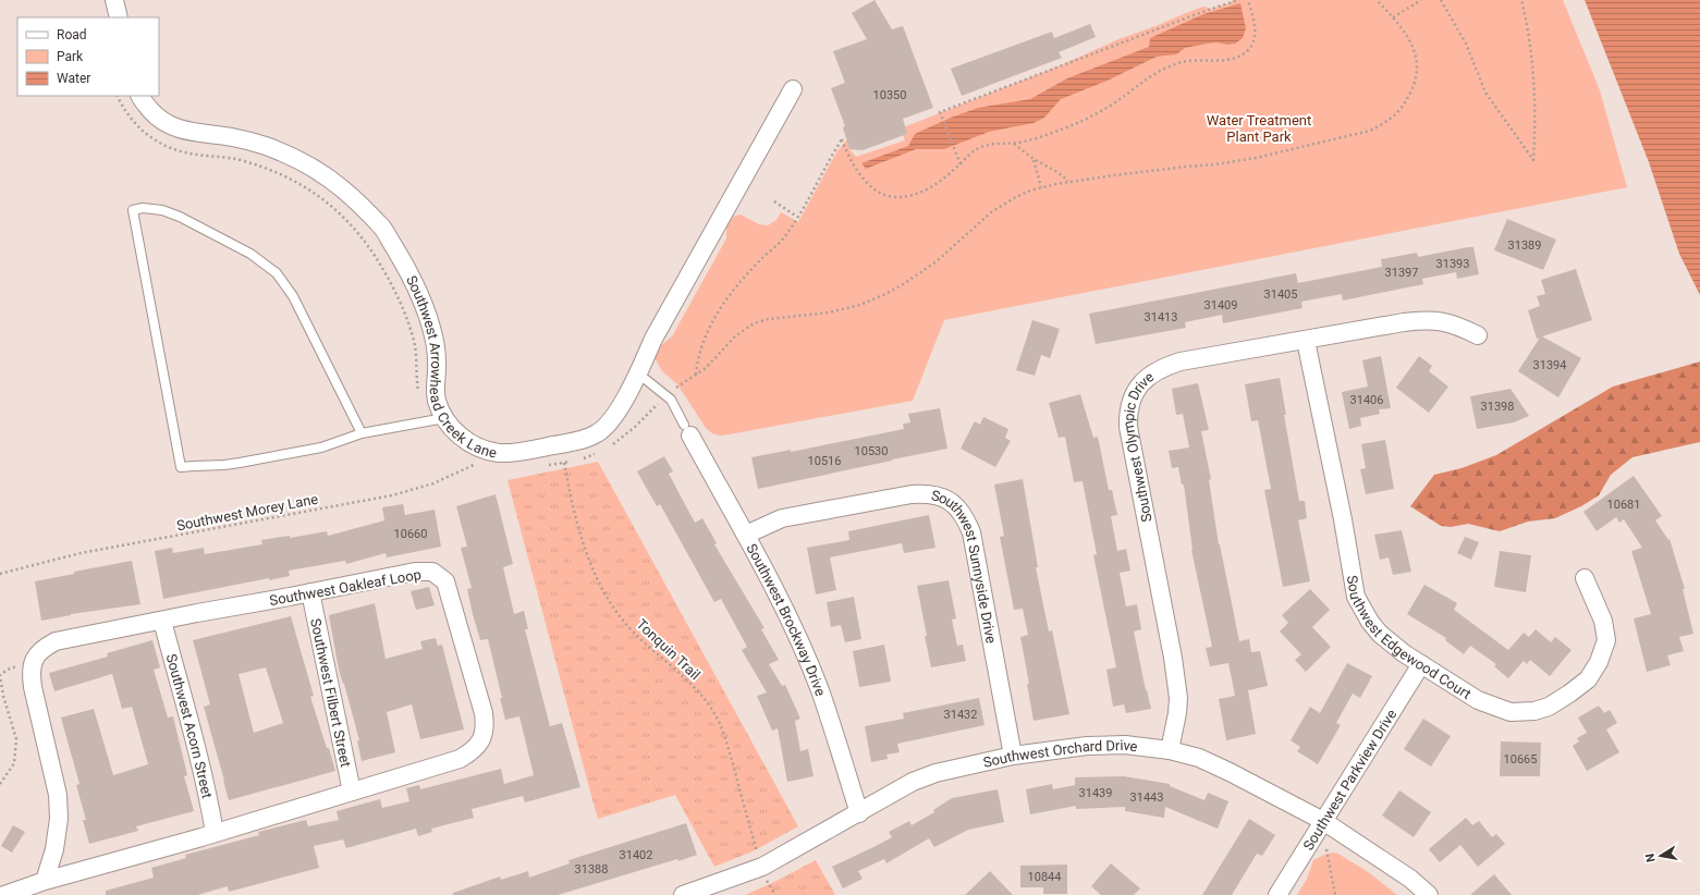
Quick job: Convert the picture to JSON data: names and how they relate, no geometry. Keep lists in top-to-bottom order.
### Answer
{
  "streets": {
    "street": [
      "Southwest Arrowhead Creek Lane",
      "Southwest Olympic Drive",
      "Southwest Sunnyside Drive",
      "Southwest Oakleaf Loop",
      "Southwest Brockway Drive",
      "Southwest Edgewood Court",
      "Southwest Filbert Street",
      "Southwest Acorn Street",
      "Southwest Orchard Drive",
      "Southwest Parkview Drive"
    ],
    "path": ["Southwest Morey Lane", "Tonquin Trail"]
  },
  "crossings": [
    ["Southwest Arrowhead Creek Lane", "Southwest Morey Lane"],
    ["Southwest Olympic Drive", "Southwest Edgewood Court"],
    ["Southwest Olympic Drive", "Southwest Orchard Drive"],
    ["Southwest Sunnyside Drive", "Southwest Brockway Drive"],
    ["Southwest Sunnyside Drive", "Southwest Orchard Drive"],
    ["Southwest Oakleaf Loop", "Southwest Filbert Street"],
    ["Southwest Oakleaf Loop", "Southwest Acorn Street"],
    ["Southwest Brockway Drive", "Southwest Orchard Drive"],
    ["Southwest Edgewood Court", "Southwest Parkview Drive"],
    ["Southwest Orchard Drive", "Southwest Parkview Drive"]
  ],
  "parks": ["Water Treatment Plant Park"],
  "house_numbers": [
    "10350",
    "31389",
    "31393",
    "31397",
    "31405",
    "31409",
    "31413",
    "31394",
    "31406",
    "31398",
    "10530",
    "10516",
    "10681",
    "10660",
    "31432",
    "10665",
    "31439",
    "31443",
    "31402",
    "31388",
    "10844"
  ],
  "legend": ["Road", "Park", "Water"],
  "north": "left"
}
